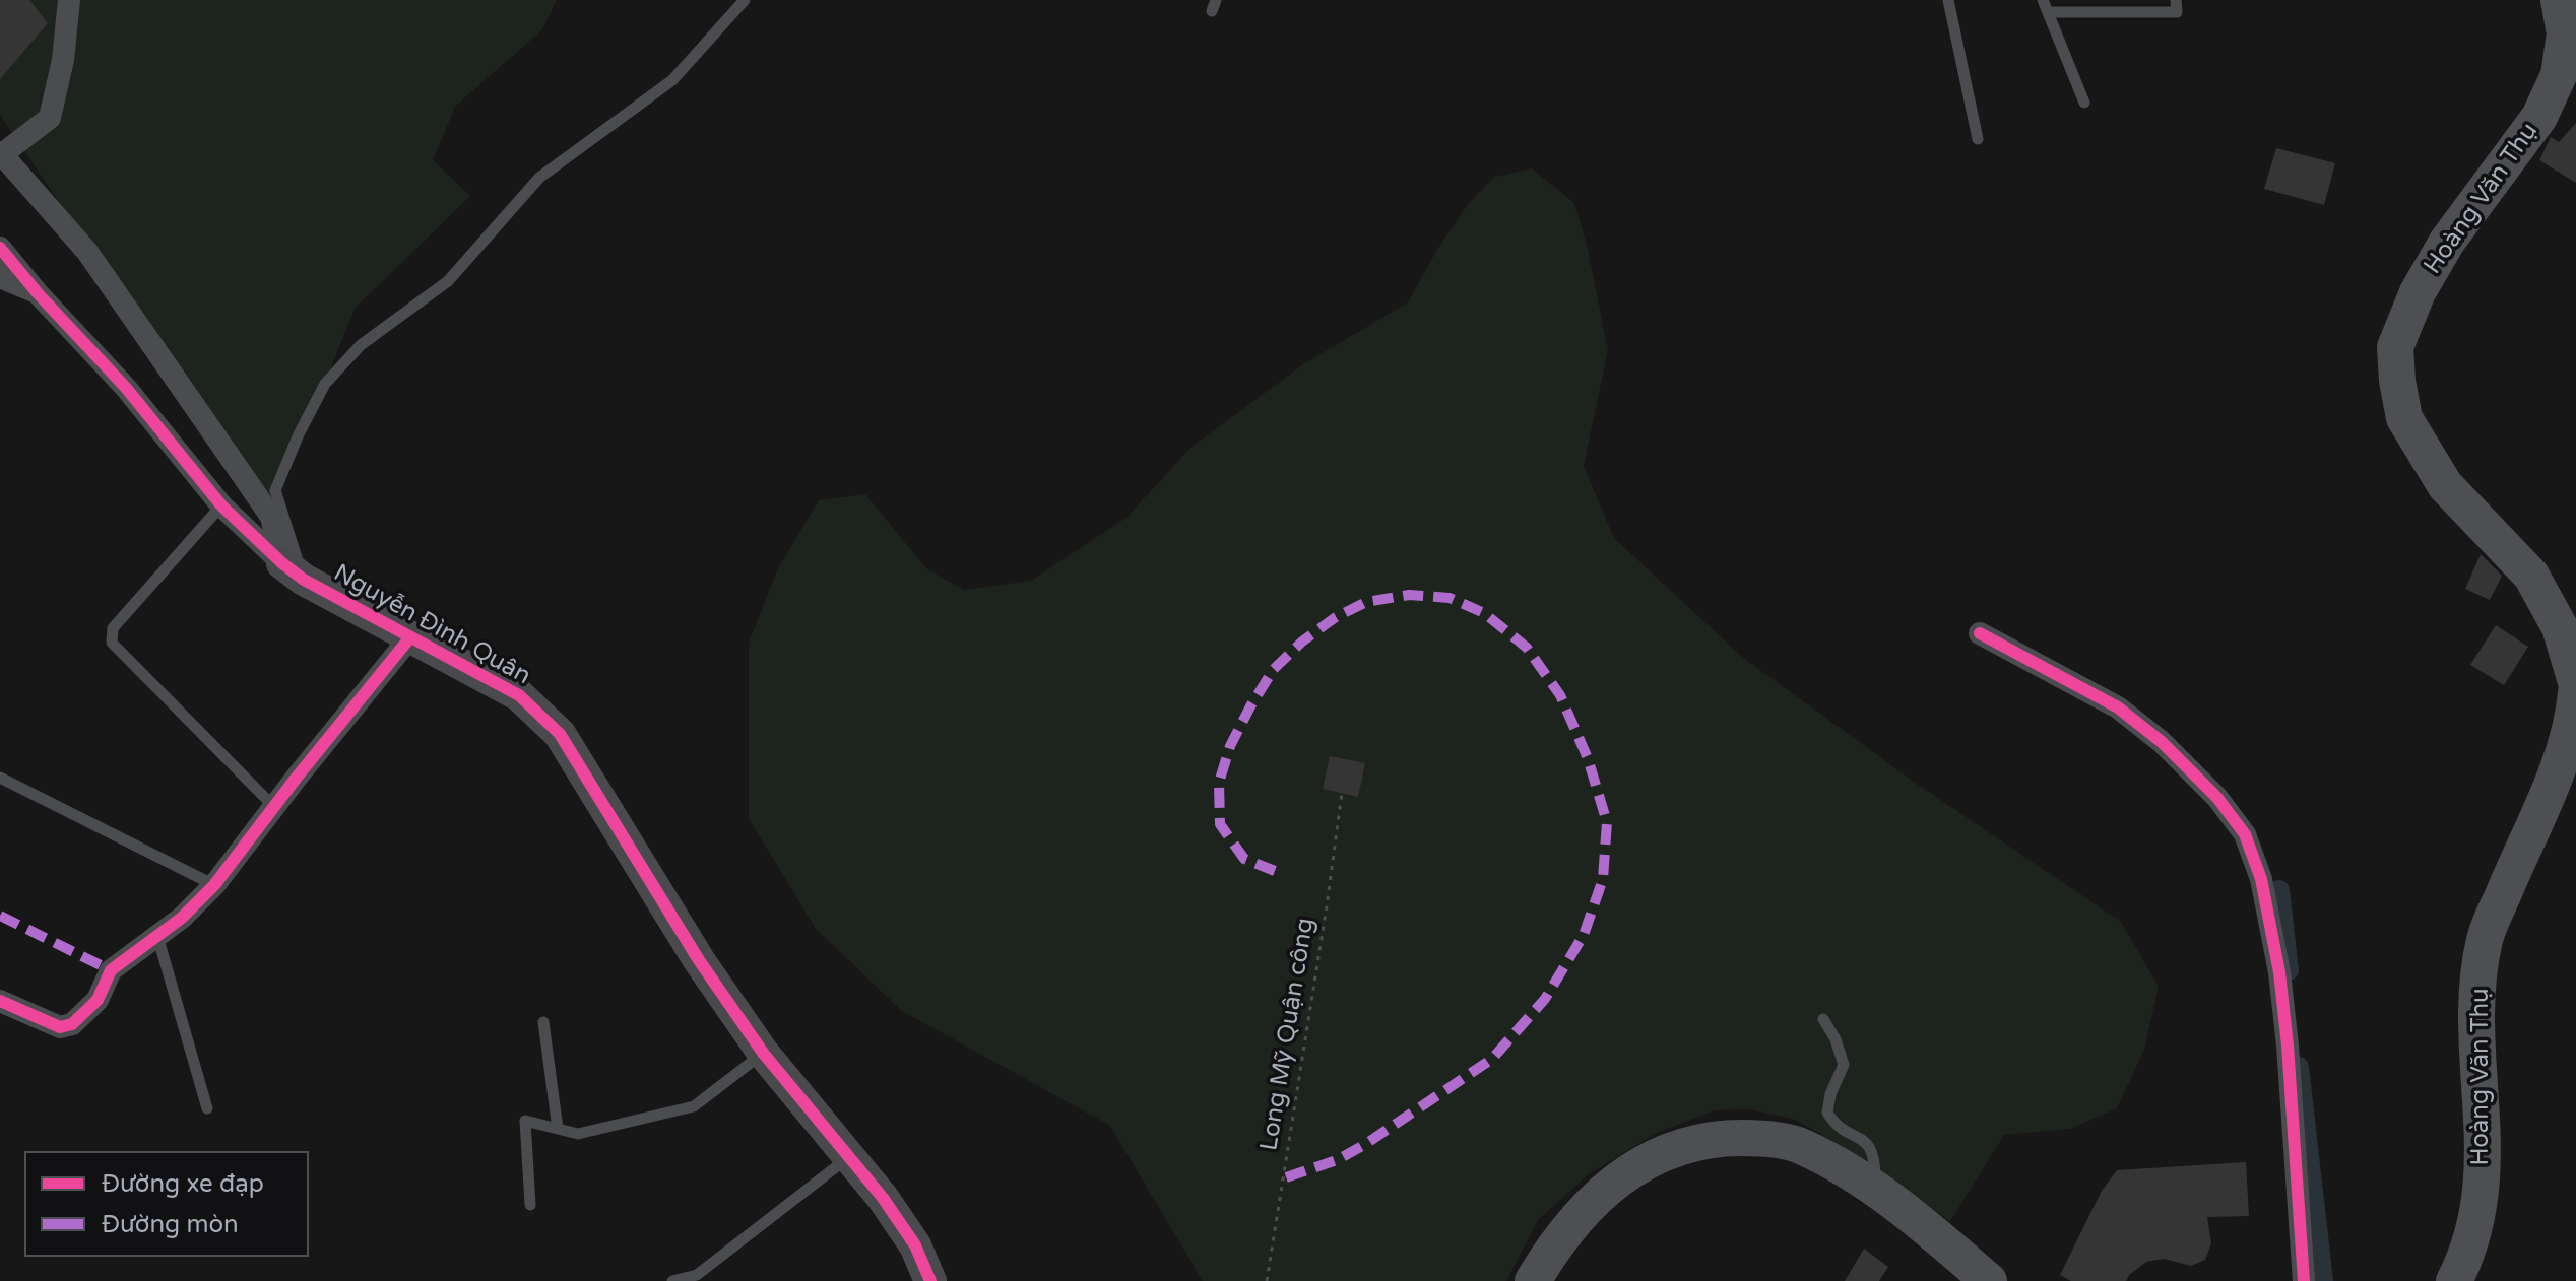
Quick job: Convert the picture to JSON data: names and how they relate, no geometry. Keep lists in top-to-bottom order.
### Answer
{
  "streets": {
    "main road": ["Hoàng Văn Thụ"],
    "street": ["Nguyễn Đình Quân"],
    "path": ["Long Mỹ Quận công"]
  },
  "legend": ["Đường xe đạp", "Đường mòn"]
}
